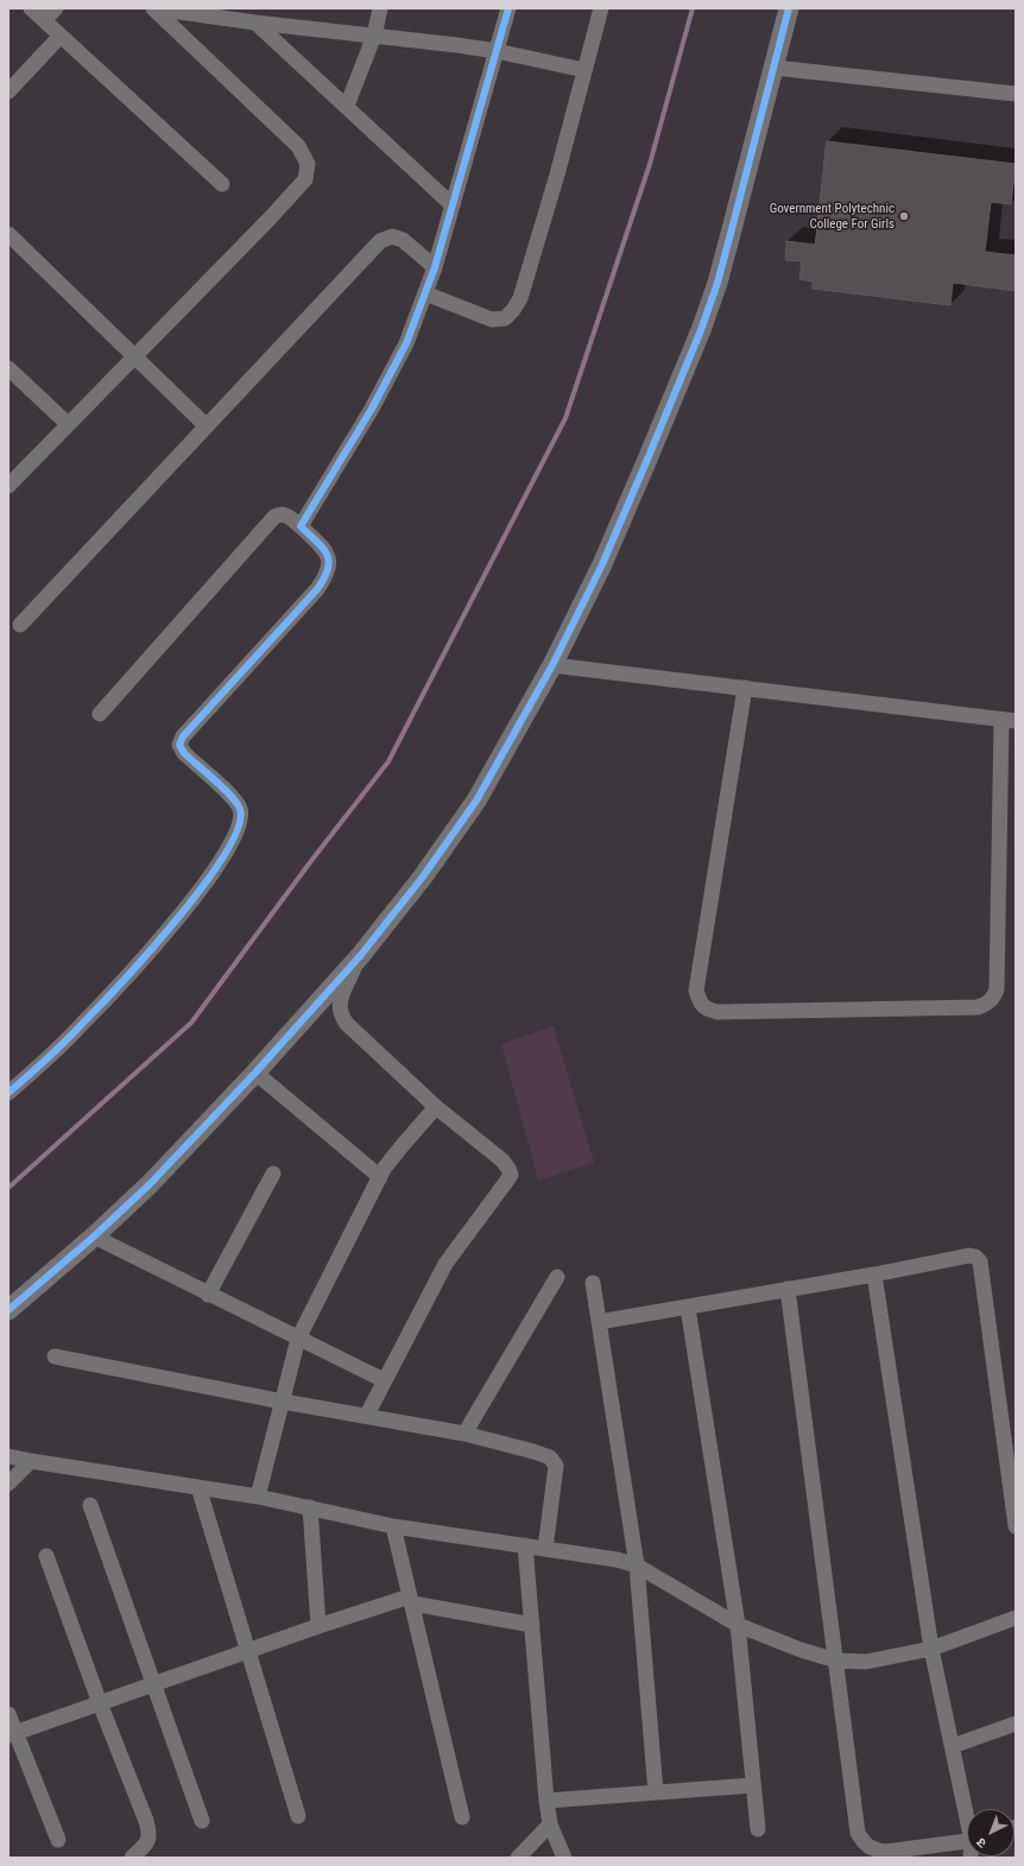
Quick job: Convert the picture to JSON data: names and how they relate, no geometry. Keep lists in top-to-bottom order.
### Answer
{
  "places": ["Government Polytechnic College For Girls"],
  "north": "bottom left"
}
